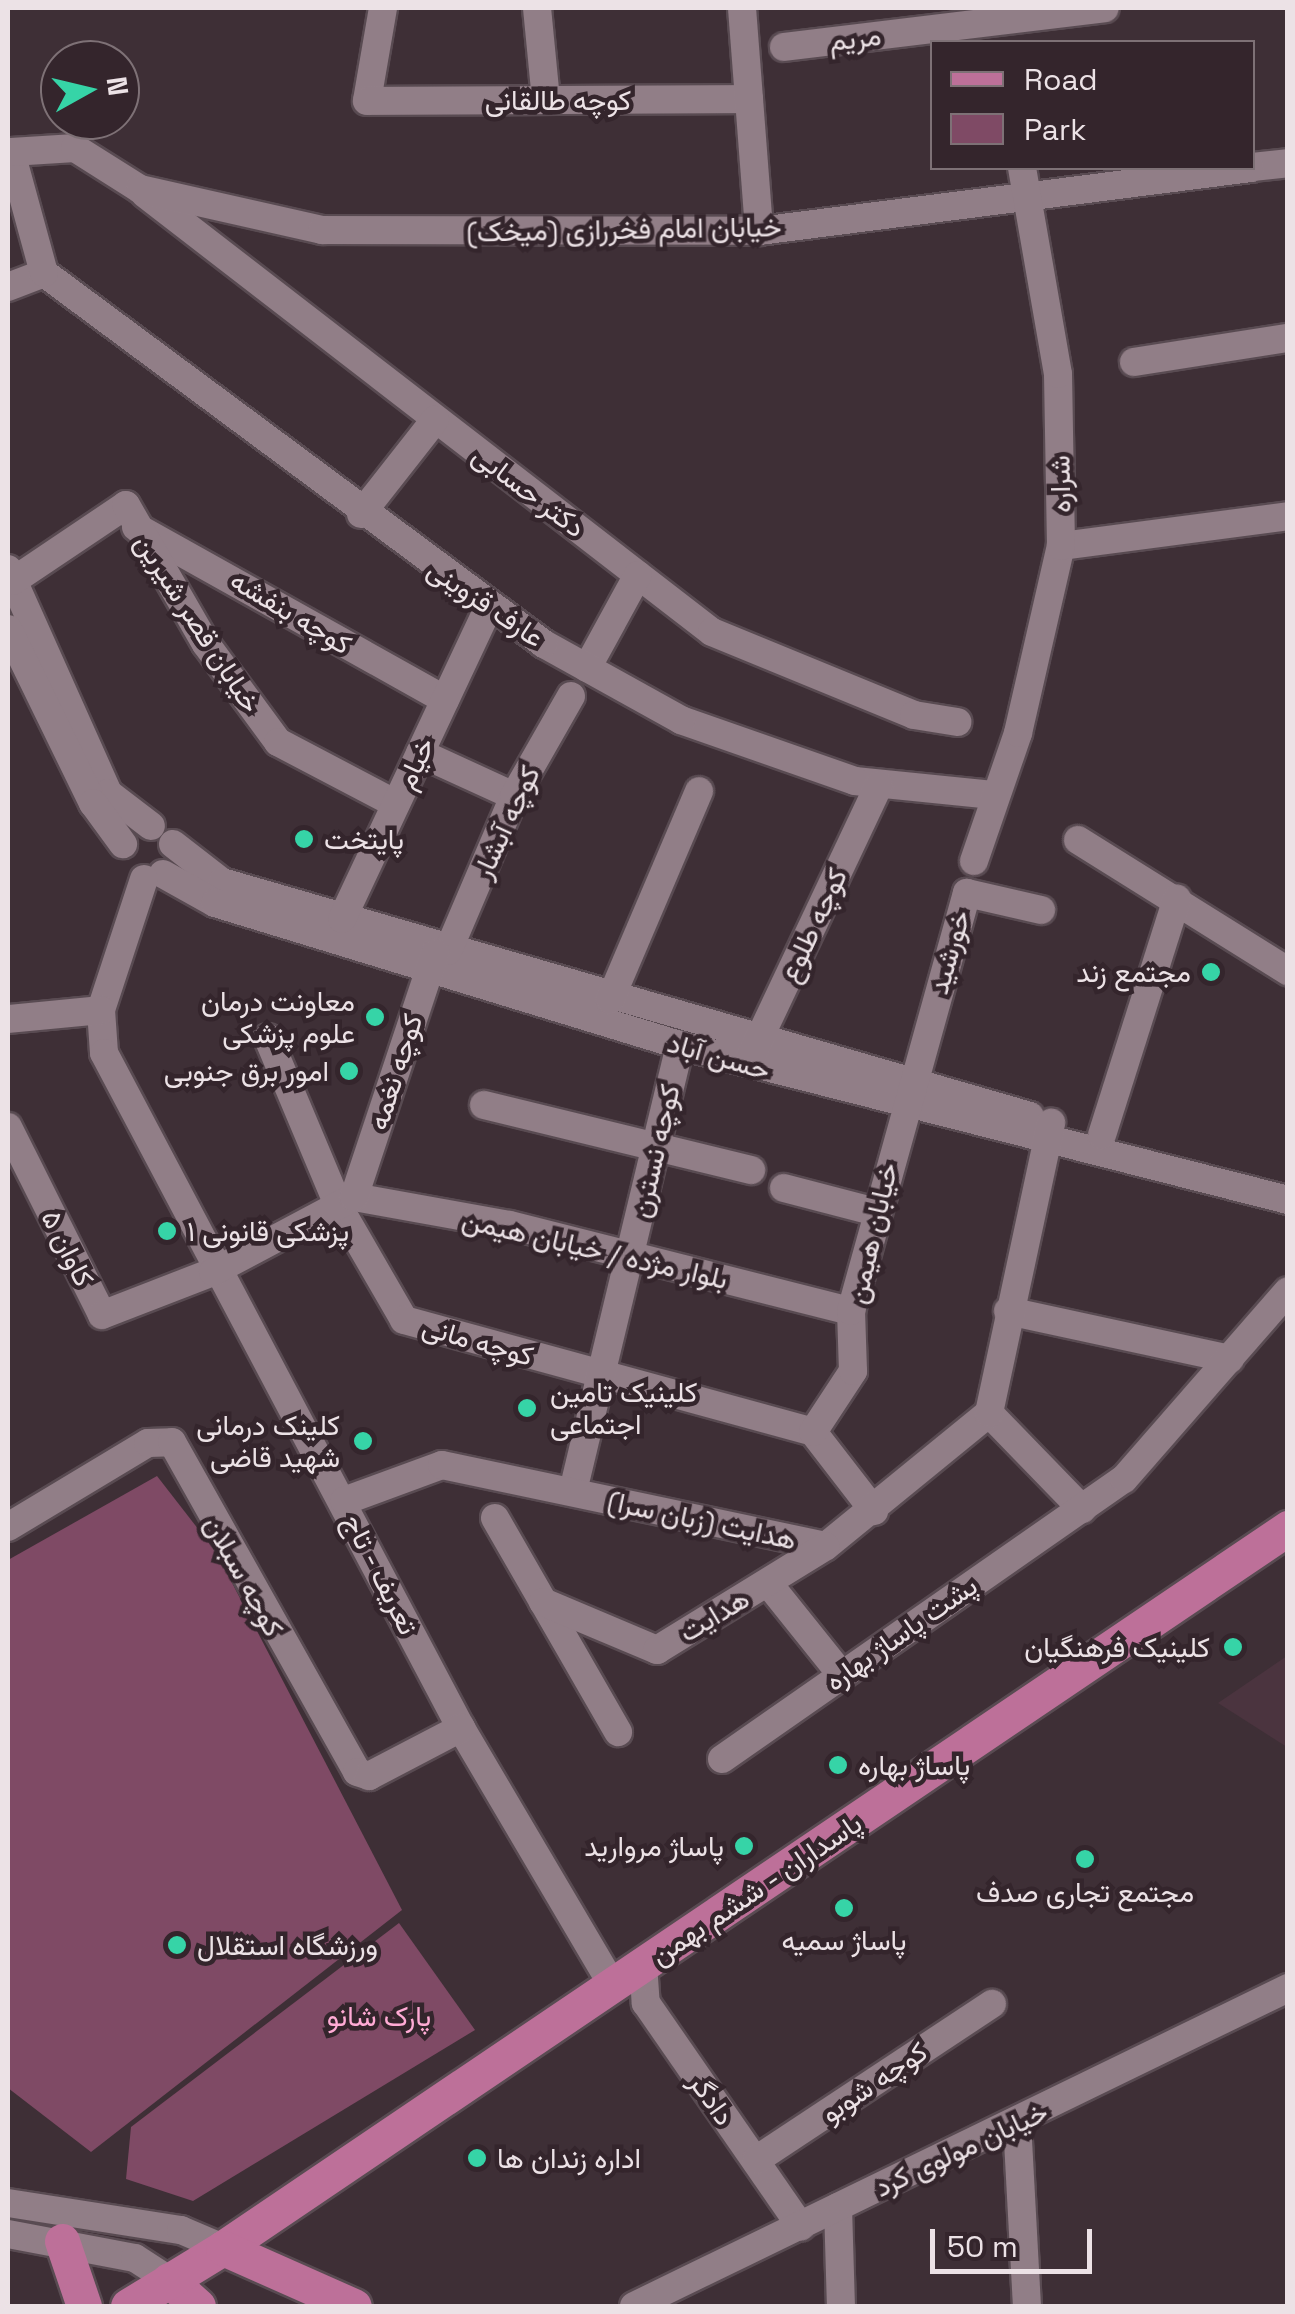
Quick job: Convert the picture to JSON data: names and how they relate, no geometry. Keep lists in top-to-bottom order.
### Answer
{
  "streets": {
    "main road": ["پاسداران - ششم بهمن"],
    "street": [
      "مریم",
      "کوچه طالقانی",
      "خیابان امام فخررازی (میخک)",
      "شراره",
      "دکتر حسابی",
      "عارف قزوینی",
      "کوچه بنفشه",
      "خیابان قصر شیرین",
      "خیام",
      "کوچه آبشار",
      "کوچه طلوع",
      "خورشید",
      "حسن آباد",
      "کوچه نغمه",
      "کوچه نسترن",
      "خیابان هیمن",
      "کاوان ۵",
      "بلوار مژده / خیابان هیمن",
      "کوچه مانی",
      "هدایت (زبان سرا)",
      "تعریف - تاج",
      "کوچه سبلان",
      "هدایت",
      "پشت پاساژ بهاره",
      "کوچه شوبو",
      "دادگر",
      "خیابان مولوی کرد"
    ]
  },
  "crossings": [
    ["خیابان امام فخررازی (میخک)", "شراره"],
    ["خیابان امام فخررازی (میخک)", "دکتر حسابی"],
    ["خیابان امام فخررازی (میخک)", "عارف قزوینی"],
    ["شراره", "عارف قزوینی"],
    ["عارف قزوینی", "خیام"],
    ["عارف قزوینی", "کوچه طلوع"],
    ["کوچه بنفشه", "خیابان قصر شیرین"],
    ["کوچه بنفشه", "خیام"],
    ["خیابان قصر شیرین", "خیام"],
    ["خیابان قصر شیرین", "حسن آباد"],
    ["خیام", "حسن آباد"],
    ["کوچه آبشار", "حسن آباد"],
    ["کوچه آبشار", "کوچه نغمه"],
    ["کوچه طلوع", "حسن آباد"],
    ["خورشید", "حسن آباد"],
    ["خورشید", "خیابان هیمن"],
    ["حسن آباد", "کوچه نغمه"],
    ["حسن آباد", "کوچه نسترن"],
    ["حسن آباد", "خیابان هیمن"],
    ["حسن آباد", "تعریف - تاج"],
    ["کوچه نغمه", "بلوار مژده / خیابان هیمن"],
    ["کوچه نغمه", "کوچه مانی"],
    ["کوچه نسترن", "بلوار مژده / خیابان هیمن"],
    ["کوچه نسترن", "کوچه مانی"],
    ["کوچه نسترن", "هدایت (زبان سرا)"],
    ["خیابان هیمن", "بلوار مژده / خیابان هیمن"],
    ["خیابان هیمن", "کوچه مانی"],
    ["کاوان ۵", "تعریف - تاج"],
    ["بلوار مژده / خیابان هیمن", "کوچه مانی"],
    ["هدایت (زبان سرا)", "تعریف - تاج"],
    ["هدایت (زبان سرا)", "هدایت"],
    ["تعریف - تاج", "کوچه سبلان"],
    ["تعریف - تاج", "پاسداران - ششم بهمن"],
    ["پاسداران - ششم بهمن", "دادگر"],
    ["کوچه شوبو", "دادگر"],
    ["دادگر", "خیابان مولوی کرد"]
  ],
  "parks": ["پارک شانو"],
  "places": [
    "پایتخت",
    "مجتمع زند",
    "معاونت درمان علوم پزشکی",
    "امور برق جنوبی",
    "پزشکی قانونی ۱",
    "کلینیک تامین اجتماعی",
    "کلینک درمانی شهید قاضی",
    "کلینیک فرهنگیان",
    "پاساژ بهاره",
    "پاساژ مروارید",
    "مجتمع تجاری صدف",
    "پاساژ سمیه",
    "ورزشگاه استقلال",
    "اداره زندان ها"
  ],
  "legend": ["Road", "Park"],
  "scale_bar": "50 m",
  "north": "right"
}
